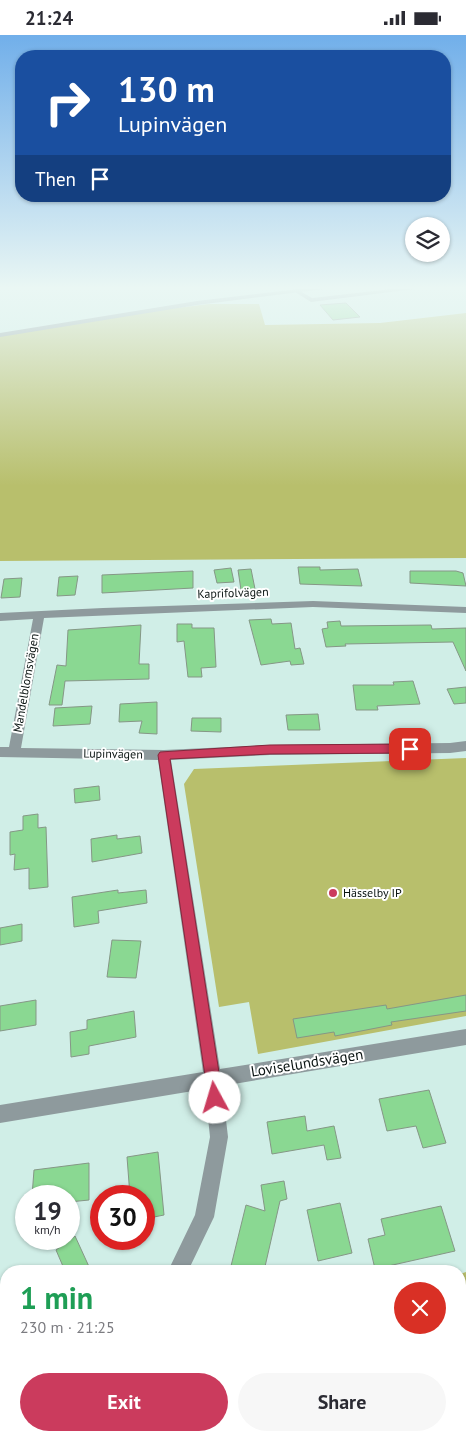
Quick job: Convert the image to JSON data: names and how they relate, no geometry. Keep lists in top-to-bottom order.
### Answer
{
  "streets": {
    "street": [
      "Kaprifolvägen",
      "Mandelblomsvägen",
      "Lupinvägen",
      "Loviselundsvägen"
    ]
  },
  "crossings": [
    ["Kaprifolvägen", "Mandelblomsvägen"],
    ["Mandelblomsvägen", "Lupinvägen"]
  ],
  "places": ["Hässelby IP"],
  "page": {
    "status": "21:24",
    "turn": ["130 m", "Lupinvägen"],
    "then": "Then",
    "speed": "19 km/h",
    "limit": "30",
    "heading": ["1 min", "230 m · 21:25"],
    "buttons": ["Exit", "Share"]
  }
}
